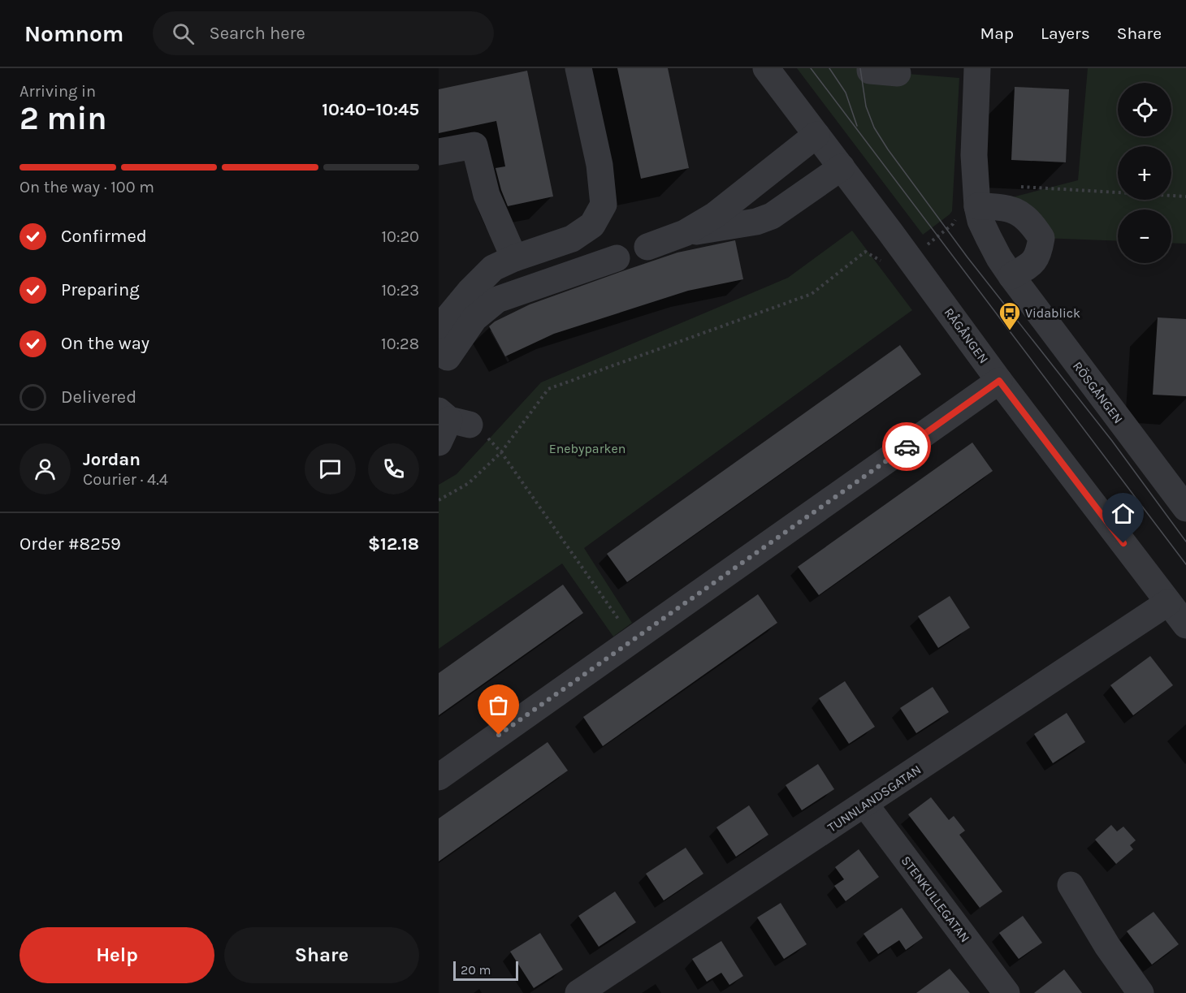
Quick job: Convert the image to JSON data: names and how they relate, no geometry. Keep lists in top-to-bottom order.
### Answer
{
  "streets": {
    "street": [
      "RÅGÅNGEN",
      "RÖSGÅNGEN",
      "TUNNLANDSGATAN",
      "STENKULLEGATAN"
    ]
  },
  "crossings": [
    ["RÅGÅNGEN", "TUNNLANDSGATAN"],
    ["TUNNLANDSGATAN", "STENKULLEGATAN"]
  ],
  "parks": ["Enebyparken"],
  "places": {
    "bus stop": ["Vidablick"]
  },
  "scale_bar": "20 m",
  "page": {
    "header": "Nomnom",
    "search": "Search here",
    "nav": ["Map", "Layers", "Share"],
    "heading": ["2 min", "Arriving in", "10:40–10:45"],
    "panel": [
      "Jordan",
      "Courier · 4.4",
      "Order #8259",
      "$12.18"
    ],
    "map_buttons": ["+", "−"],
    "bar": "On the way · 100 m",
    "list": [
      ["Confirmed", "10:20"],
      ["Preparing", "10:23"],
      ["On the way", "10:28"],
      "Delivered"
    ],
    "buttons": ["Help", "Share"],
    "scale": "20 m"
  }
}
